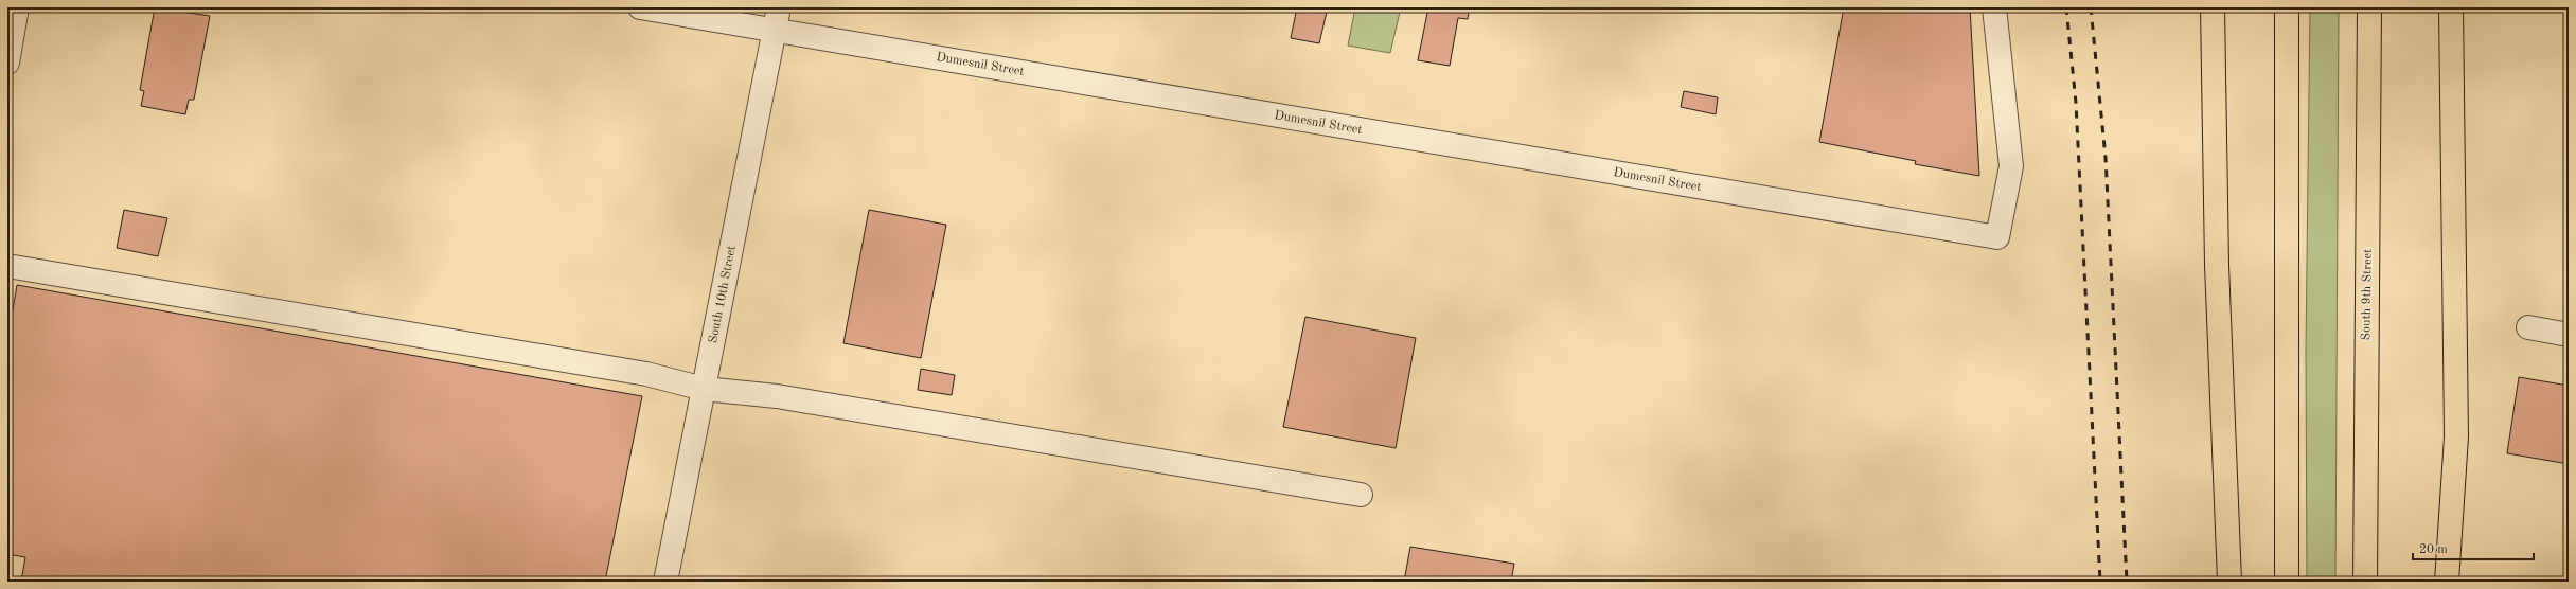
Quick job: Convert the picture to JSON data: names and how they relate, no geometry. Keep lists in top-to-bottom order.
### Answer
{
  "streets": {
    "main road": ["South 9th Street"],
    "street": ["Dumesnil Street", "South 10th Street"]
  },
  "crossings": [
    ["Dumesnil Street", "South 10th Street"]
  ],
  "scale_bar": "20 m"
}
